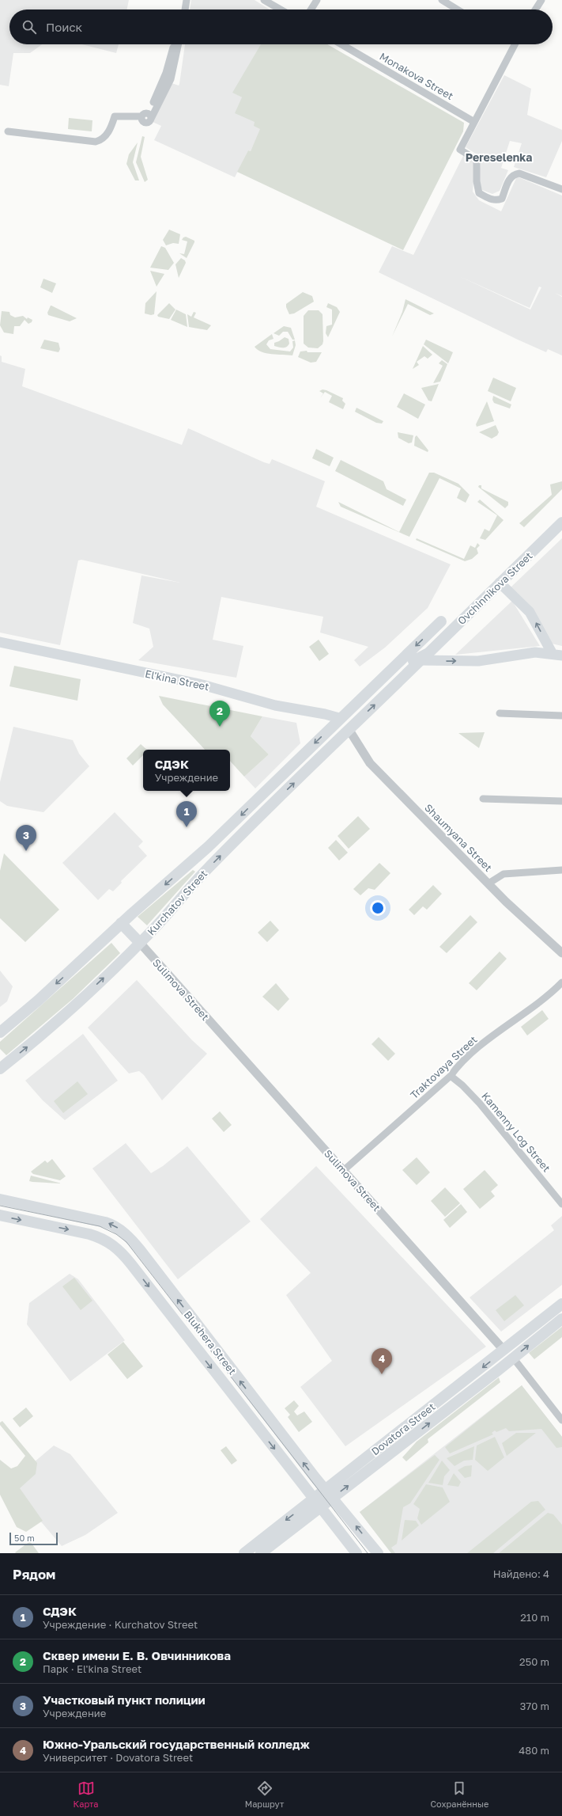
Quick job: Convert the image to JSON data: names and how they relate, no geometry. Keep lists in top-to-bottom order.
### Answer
{
  "streets": {
    "main road": [
      "Ovchinnikova Street",
      "El'kina Street",
      "Kurchatov Street",
      "Sulimova Street",
      "Blukhera Street",
      "Dovatora Street"
    ],
    "street": [
      "Monakova Street",
      "Shaumyana Street",
      "Traktovaya Street",
      "Kamenny Log Street"
    ]
  },
  "crossings": [
    ["Ovchinnikova Street", "El'kina Street"],
    ["Ovchinnikova Street", "Shaumyana Street"],
    ["Ovchinnikova Street", "Kurchatov Street"],
    ["El'kina Street", "Kurchatov Street"],
    ["Shaumyana Street", "Kurchatov Street"],
    ["Kurchatov Street", "Sulimova Street"],
    ["Sulimova Street", "Traktovaya Street"],
    ["Sulimova Street", "Dovatora Street"],
    ["Traktovaya Street", "Kamenny Log Street"],
    ["Blukhera Street", "Dovatora Street"]
  ],
  "districts": ["Pereselenka"],
  "scale_bar": "50 m",
  "page": {
    "search": "Поиск",
    "pins": [
      "2",
      "1",
      "3",
      "4"
    ],
    "popup": ["СДЭК", "Учреждение"],
    "scale": "50 m",
    "heading": ["Рядом", "Найдено: 4"],
    "list": [
      {
        "mark": "1",
        "name": "СДЭК",
        "note": "Учреждение · Kurchatov Street",
        "value": "210 m"
      },
      {
        "mark": "2",
        "name": "Сквер имени Е. В. Овчинникова",
        "note": "Парк · El'kina Street",
        "value": "250 m"
      },
      {
        "mark": "3",
        "name": "Участковый пункт полиции",
        "note": "Учреждение",
        "value": "370 m"
      },
      {
        "mark": "4",
        "name": "Южно-Уральский государственный колледж",
        "note": "Университет · Dovatora Street",
        "value": "480 m"
      }
    ],
    "nav": ["Карта", "Маршрут", "Сохранённые"]
  }
}
